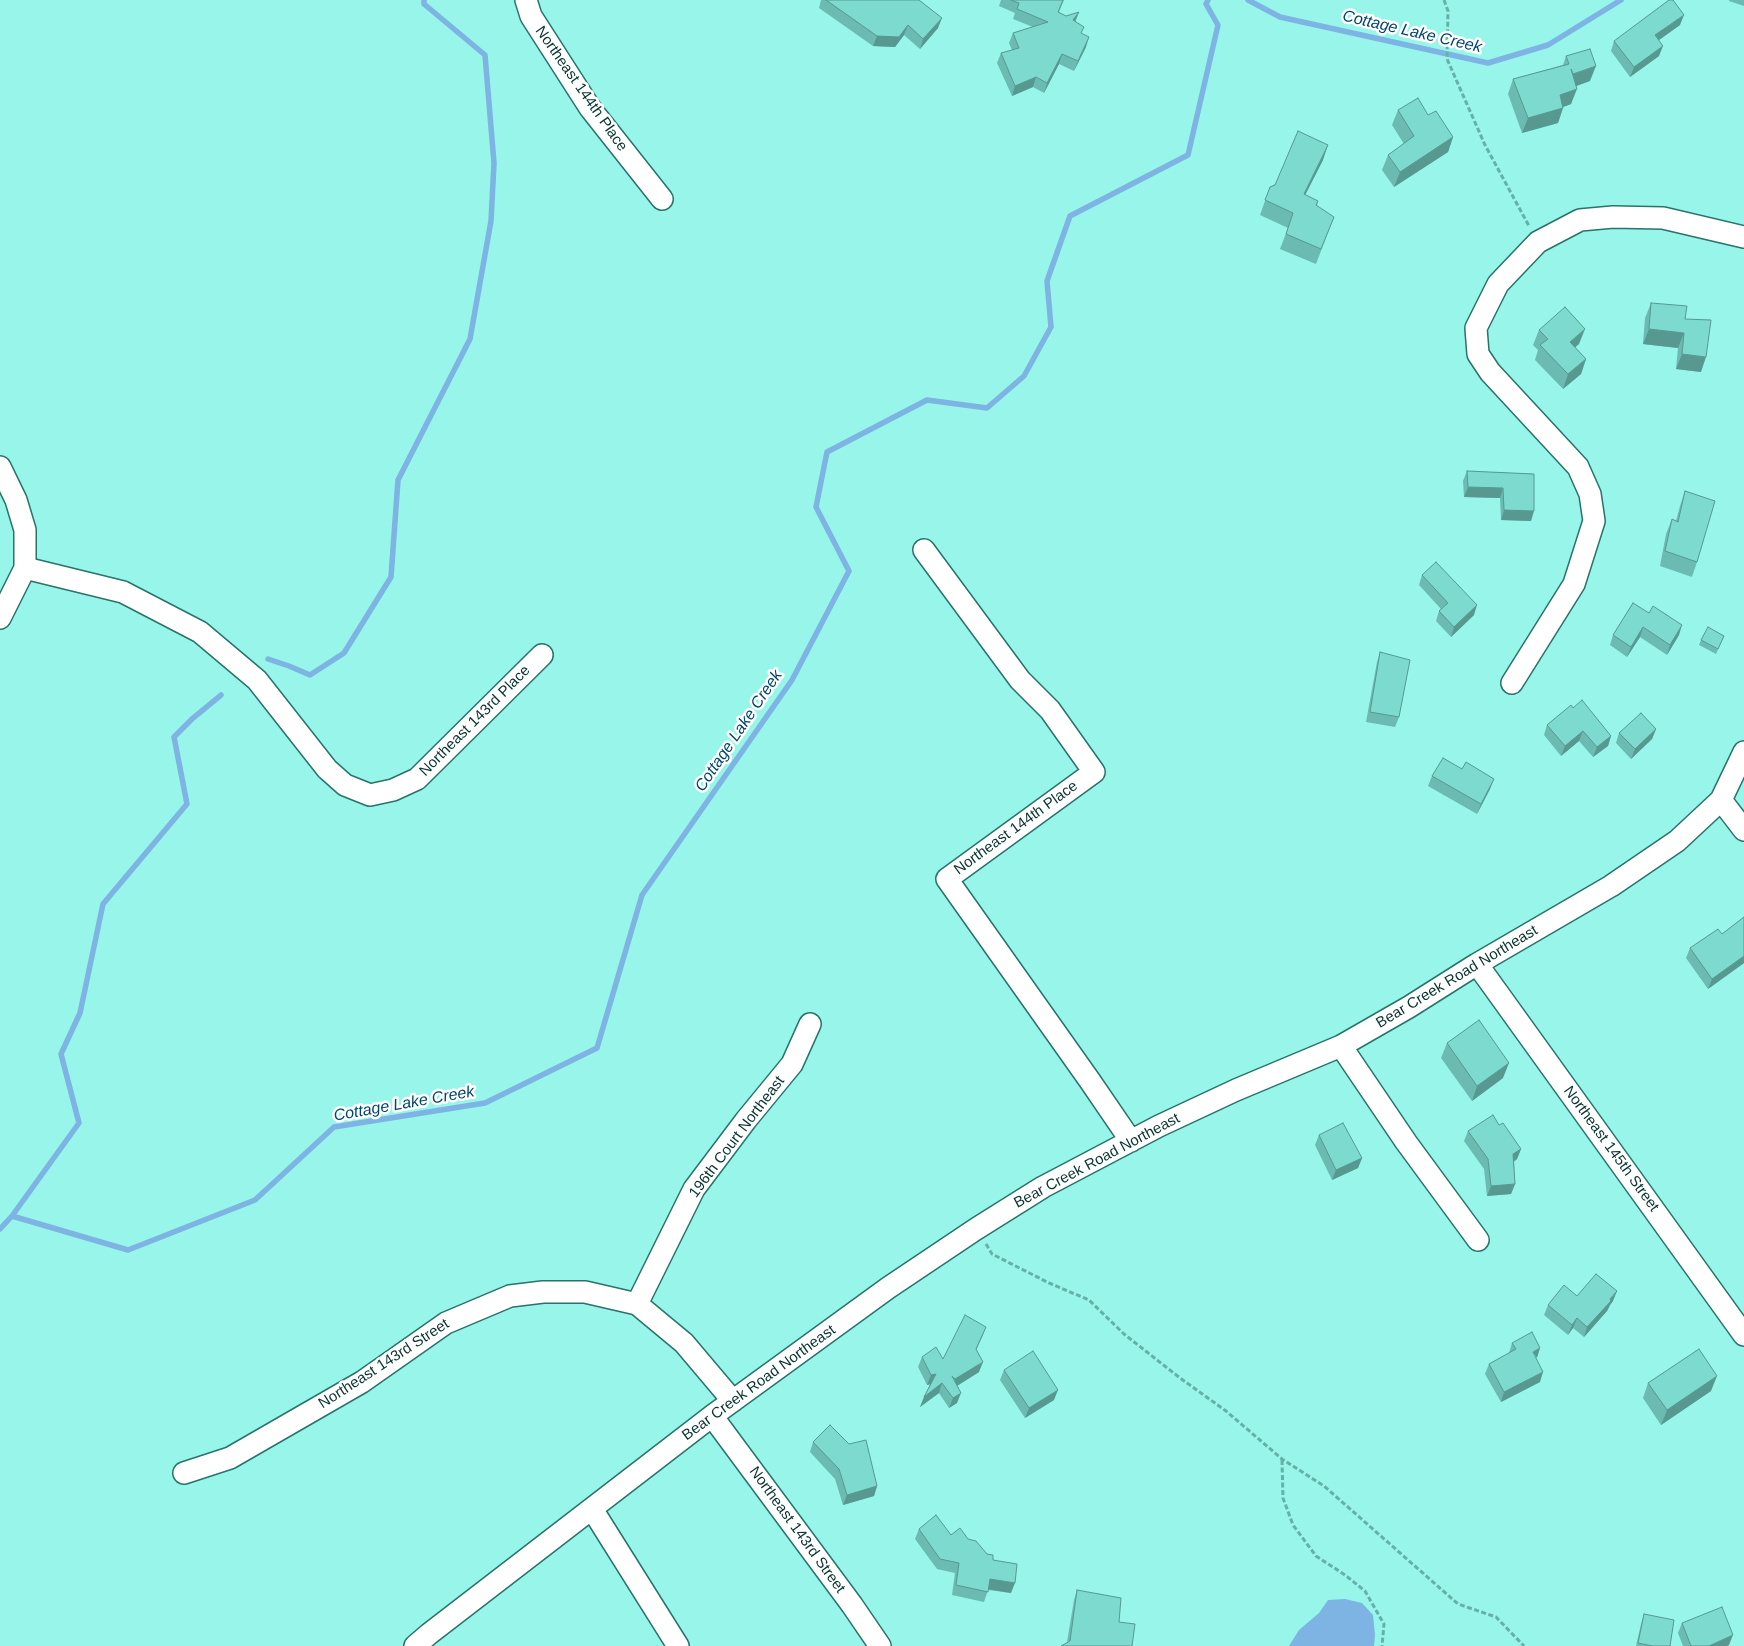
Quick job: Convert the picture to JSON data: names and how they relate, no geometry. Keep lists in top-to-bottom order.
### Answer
{
  "streets": {
    "street": [
      "Northeast 144th Place",
      "Northeast 143rd Place",
      "Bear Creek Road Northeast",
      "196th Court Northeast",
      "Northeast 145th Street",
      "Northeast 143rd Street"
    ]
  },
  "crossings": [
    ["Northeast 144th Place", "Bear Creek Road Northeast"],
    ["Bear Creek Road Northeast", "Northeast 145th Street"],
    ["Bear Creek Road Northeast", "Northeast 143rd Street"],
    ["196th Court Northeast", "Northeast 143rd Street"]
  ],
  "water": ["Cottage Lake Creek"]
}
